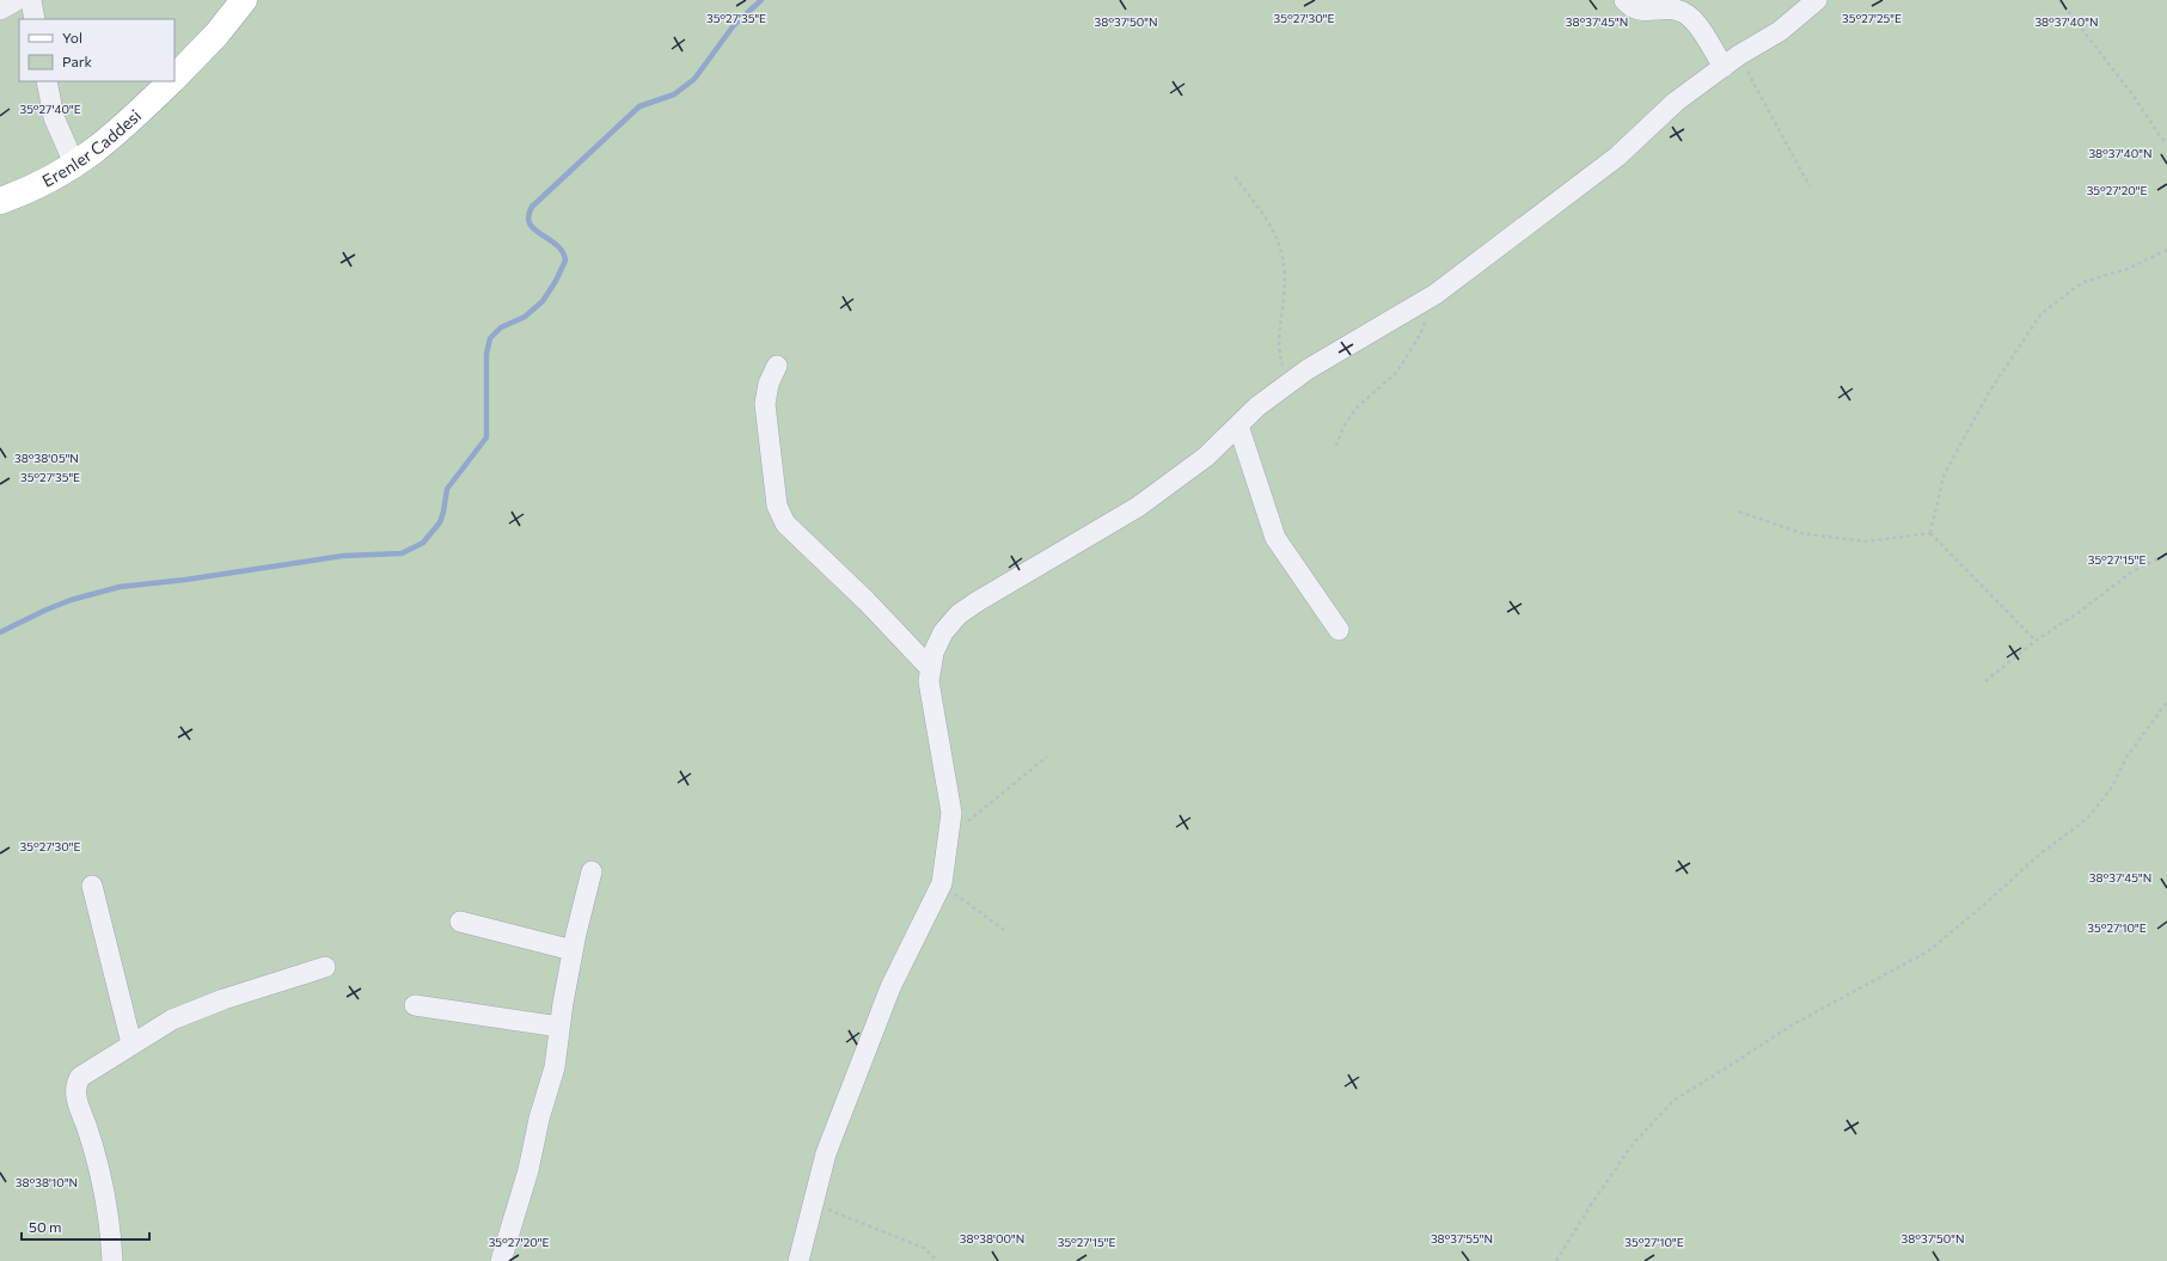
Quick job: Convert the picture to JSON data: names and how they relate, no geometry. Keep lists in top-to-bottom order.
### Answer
{
  "streets": {
    "main road": ["Erenler Caddesi"]
  },
  "legend": ["Yol", "Park"],
  "scale_bar": "50 m",
  "coordinates": [
    "35°27'35\"E",
    "35°27'30\"E",
    "35°27'25\"E",
    "38°37'50\"N",
    "38°37'45\"N",
    "38°37'40\"N",
    "35°27'40\"E",
    "35°27'20\"E",
    "38°38'05\"N",
    "35°27'15\"E",
    "35°27'10\"E",
    "38°38'10\"N",
    "38°38'00\"N",
    "38°37'55\"N"
  ]
}
